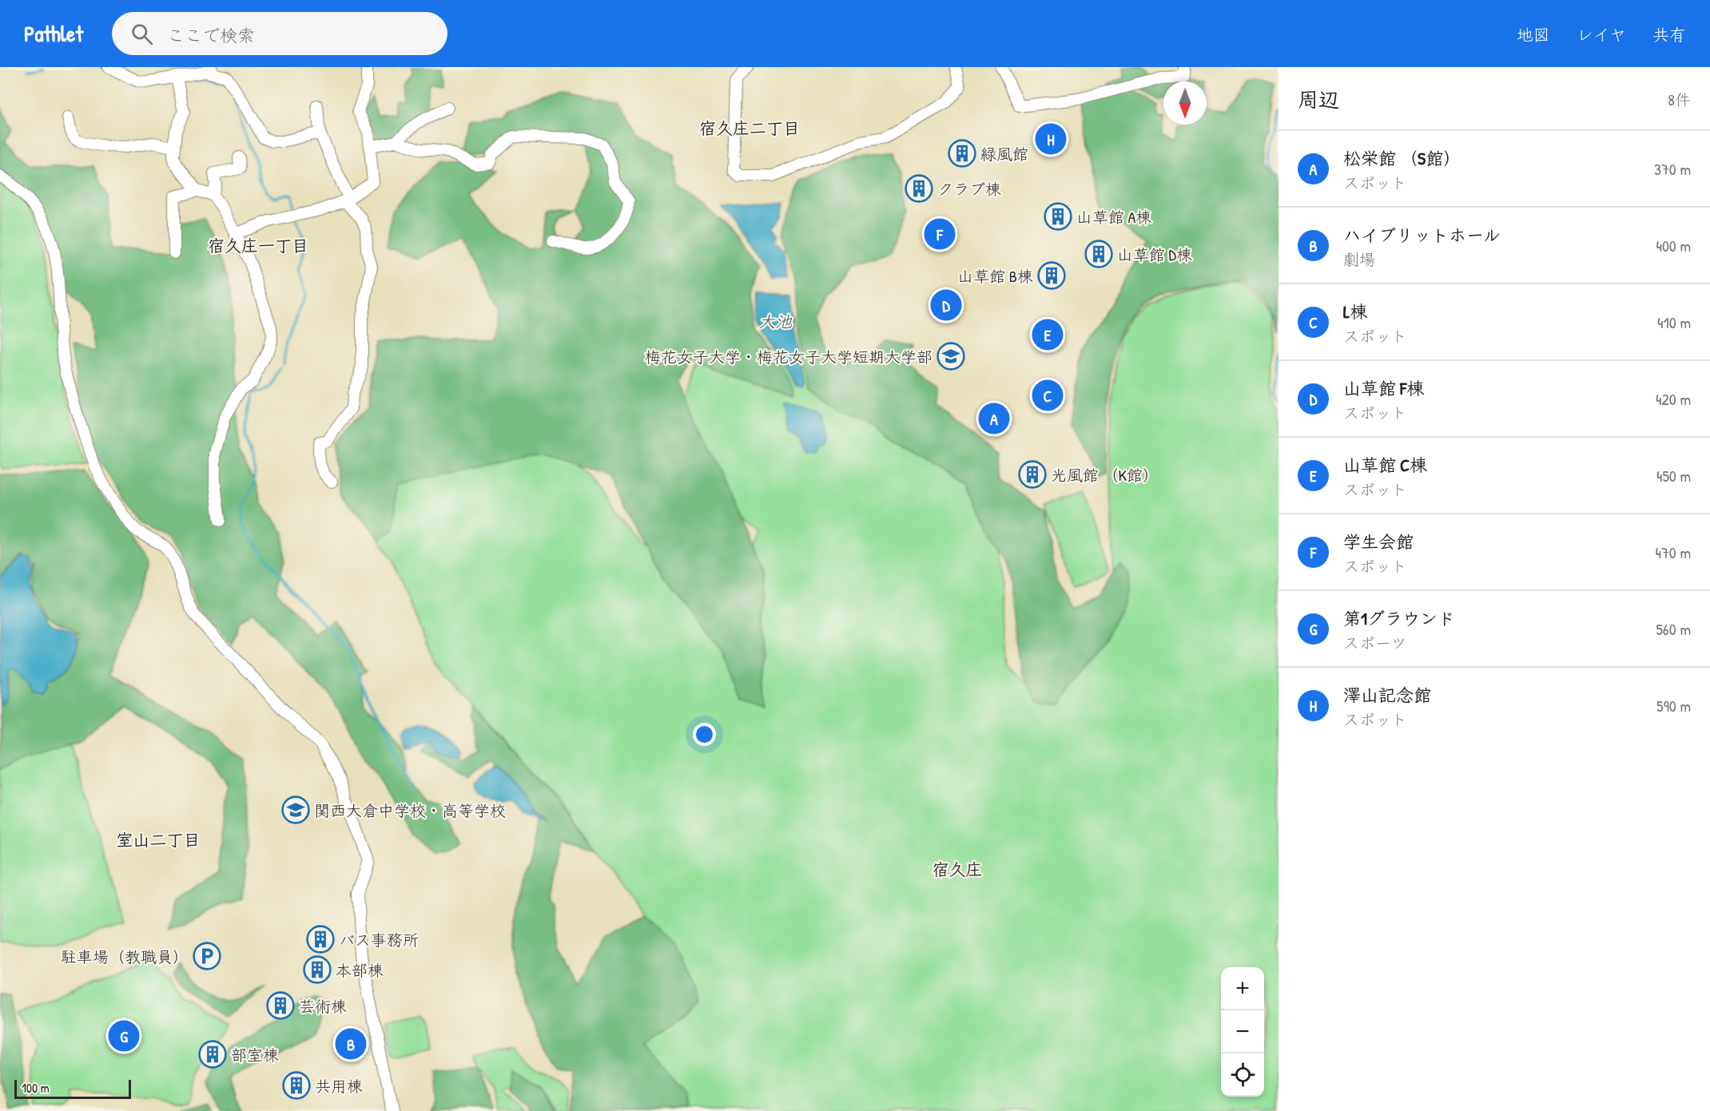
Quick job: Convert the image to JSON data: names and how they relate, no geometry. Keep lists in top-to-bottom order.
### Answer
{
  "districts": [
    "宿久庄二丁目",
    "宿久庄一丁目",
    "室山二丁目",
    "宿久庄"
  ],
  "water": ["大池"],
  "places": {
    "building": [
      "緑風館",
      "クラブ棟",
      "山草館 A棟",
      "山草館 D棟",
      "山草館 B棟",
      "光風館 （K館）",
      "バス事務所",
      "本部棟",
      "芸術棟",
      "部室棟",
      "共用棟"
    ],
    "school or university": ["梅花女子大学・梅花女子大学短期大学部", "関西大倉中学校・高等学校"],
    "parking": ["駐車場（教職員）"]
  },
  "scale_bar": "100 m",
  "north": "bottom",
  "page": {
    "header": "Pathlet",
    "search": "ここで検索",
    "nav": ["地図", "レイヤ", "共有"],
    "heading": ["周辺", "8件"],
    "pins": [
      "H",
      "F",
      "D",
      "E",
      "C",
      "A",
      "G",
      "B"
    ],
    "list": [
      {
        "mark": "A",
        "name": "松栄館 （S館）",
        "note": "スポット",
        "value": "370 m"
      },
      {
        "mark": "B",
        "name": "ハイブリットホール",
        "note": "劇場",
        "value": "400 m"
      },
      {
        "mark": "C",
        "name": "L棟",
        "note": "スポット",
        "value": "410 m"
      },
      {
        "mark": "D",
        "name": "山草館 F棟",
        "note": "スポット",
        "value": "420 m"
      },
      {
        "mark": "E",
        "name": "山草館 C棟",
        "note": "スポット",
        "value": "450 m"
      },
      {
        "mark": "F",
        "name": "学生会館",
        "note": "スポット",
        "value": "470 m"
      },
      {
        "mark": "G",
        "name": "第1グラウンド",
        "note": "スポーツ",
        "value": "560 m"
      },
      {
        "mark": "H",
        "name": "澤山記念館",
        "note": "スポット",
        "value": "590 m"
      }
    ],
    "map_buttons": ["+", "−"],
    "scale": "100 m"
  }
}
